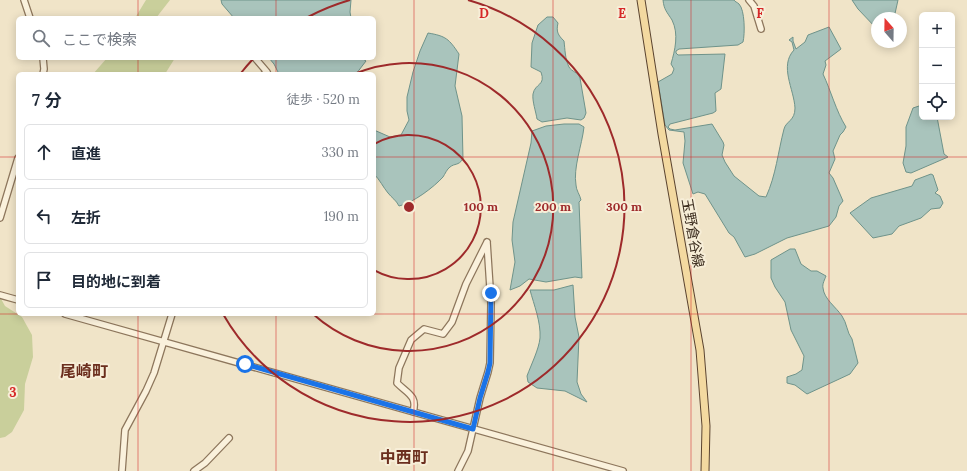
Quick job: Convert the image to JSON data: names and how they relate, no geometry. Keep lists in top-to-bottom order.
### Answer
{
  "streets": {
    "main road": ["玉野倉谷線"]
  },
  "districts": ["尾崎町", "中西町"],
  "north": "top",
  "page": {
    "map_buttons": ["+", "−"],
    "search": "ここで検索",
    "heading": ["7 分", "徒歩 · 520 m"],
    "list": [
      ["直進", "330 m"],
      ["左折", "190 m"],
      "目的地に到着"
    ]
  },
  "grid": {
    "columns": ["D", "E", "F"],
    "rows": ["3"]
  },
  "rings": ["100 m", "200 m", "300 m"]
}
